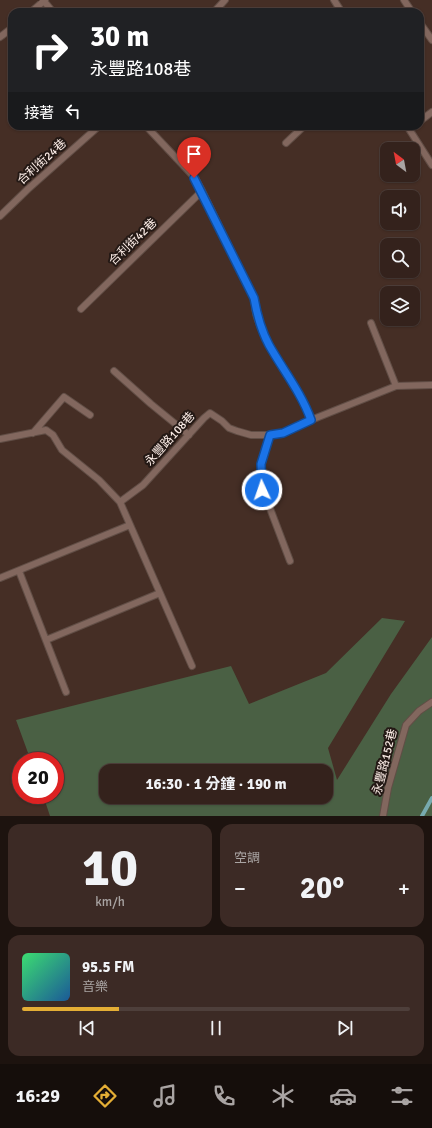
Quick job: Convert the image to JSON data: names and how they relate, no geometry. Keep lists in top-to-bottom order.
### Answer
{
  "streets": {
    "lane": [
      "合利街24巷",
      "合利街42巷",
      "永豐路108巷",
      "永豐路152巷"
    ]
  },
  "north": "top left",
  "page": {
    "turn": ["30 m", "永豐路108巷"],
    "then": "接著",
    "limit": "20",
    "trip": "16:30 · 1 分鐘 · 190 m",
    "tile": [
      ["10", "km/h"],
      "空調"
    ],
    "heat": ["−", "20°", "+"],
    "song": ["95.5 FM", "音樂"],
    "tabs": "16:29"
  }
}
